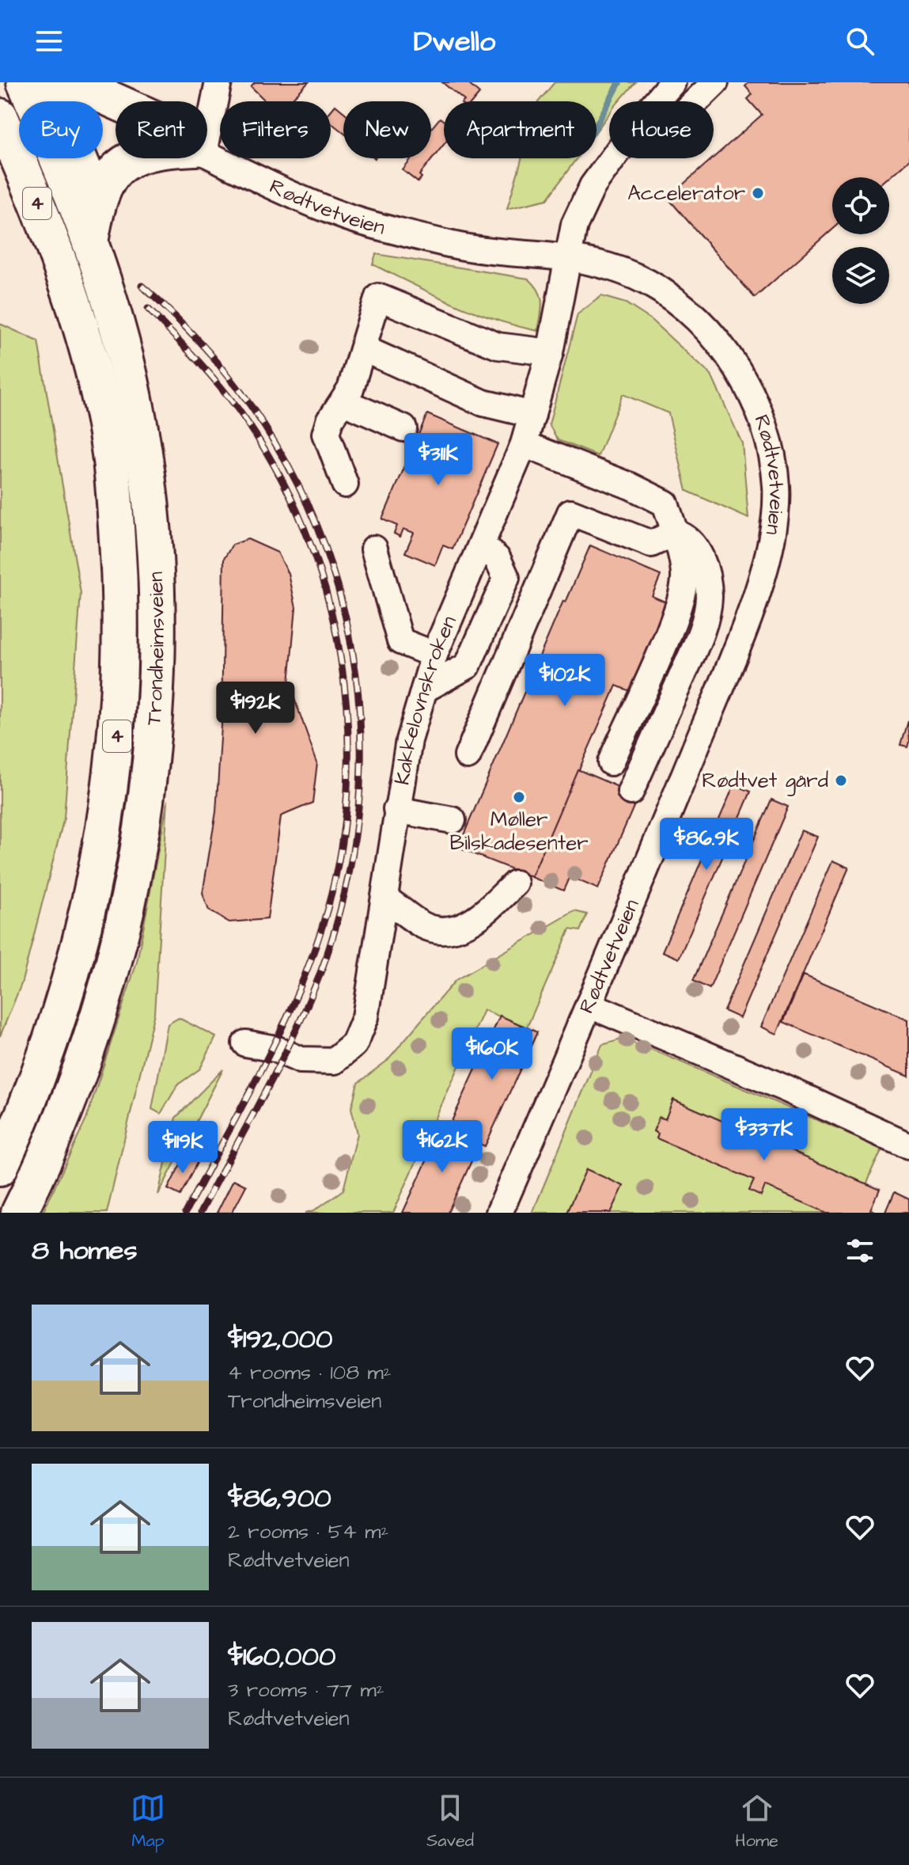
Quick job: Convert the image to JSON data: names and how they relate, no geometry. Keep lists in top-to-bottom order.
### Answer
{
  "streets": {
    "highway": ["4", "Trondheimsveien"],
    "street": ["Rødtvetveien", "Kakkelovnskroken"]
  },
  "crossings": [
    ["Rødtvetveien", "Kakkelovnskroken"]
  ],
  "places": ["Accelerator", "Rødtvet gård", "Møller Bilskadesenter"],
  "page": {
    "header": "Dwello",
    "chip": [
      "Buy",
      "Rent",
      "Filters",
      "New",
      "Apartment",
      "House"
    ],
    "price": [
      "$311K",
      "$102K",
      "$192K",
      "$86.9K",
      "$160K",
      "$337K",
      "$162K",
      "$119K"
    ],
    "heading": "8 homes",
    "list": [
      {
        "name": "$192,000",
        "note": "4 rooms · 108 m² · Trondheimsveien"
      },
      {
        "name": "$86,900",
        "note": "2 rooms · 54 m² · Rødtvetveien"
      },
      {
        "name": "$160,000",
        "note": "3 rooms · 77 m² · Rødtvetveien"
      }
    ],
    "tabs": ["Map", "Saved", "Home"]
  }
}
